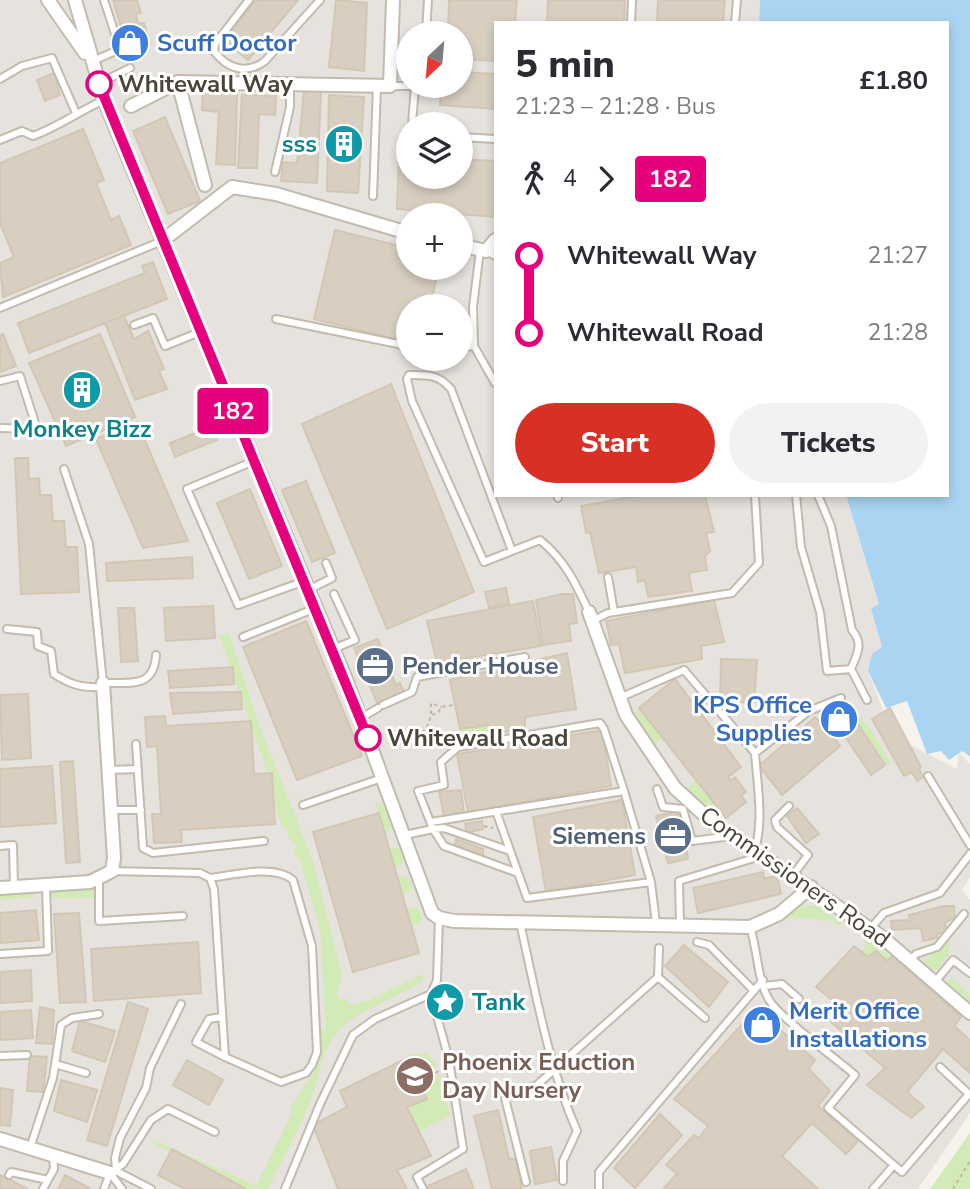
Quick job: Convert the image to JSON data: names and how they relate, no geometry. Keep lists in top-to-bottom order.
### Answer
{
  "streets": {
    "street": ["Commissioners Road"]
  },
  "places": {
    "shop": ["Scuff Doctor", "KPS Office Supplies", "Merit Office Installations"],
    "other": ["Whitewall Way", "Whitewall Road"],
    "building": ["sss", "Monkey Bizz"],
    "office": ["Pender House", "Siemens"],
    "place": ["Tank"],
    "school or university": ["Phoenix Eduction Day Nursery"]
  },
  "lines": ["bus line 182"],
  "north": "bottom left",
  "page": {
    "on_map": "182",
    "map_buttons": ["+", "−"],
    "heading": ["5 min", "21:23 – 21:28 · Bus", "£1.80"],
    "legs": ["4", "182"],
    "list": [
      {
        "name": "Whitewall Way",
        "value": "21:27"
      },
      {
        "name": "Whitewall Road",
        "value": "21:28"
      }
    ],
    "buttons": ["Start", "Tickets"]
  }
}
